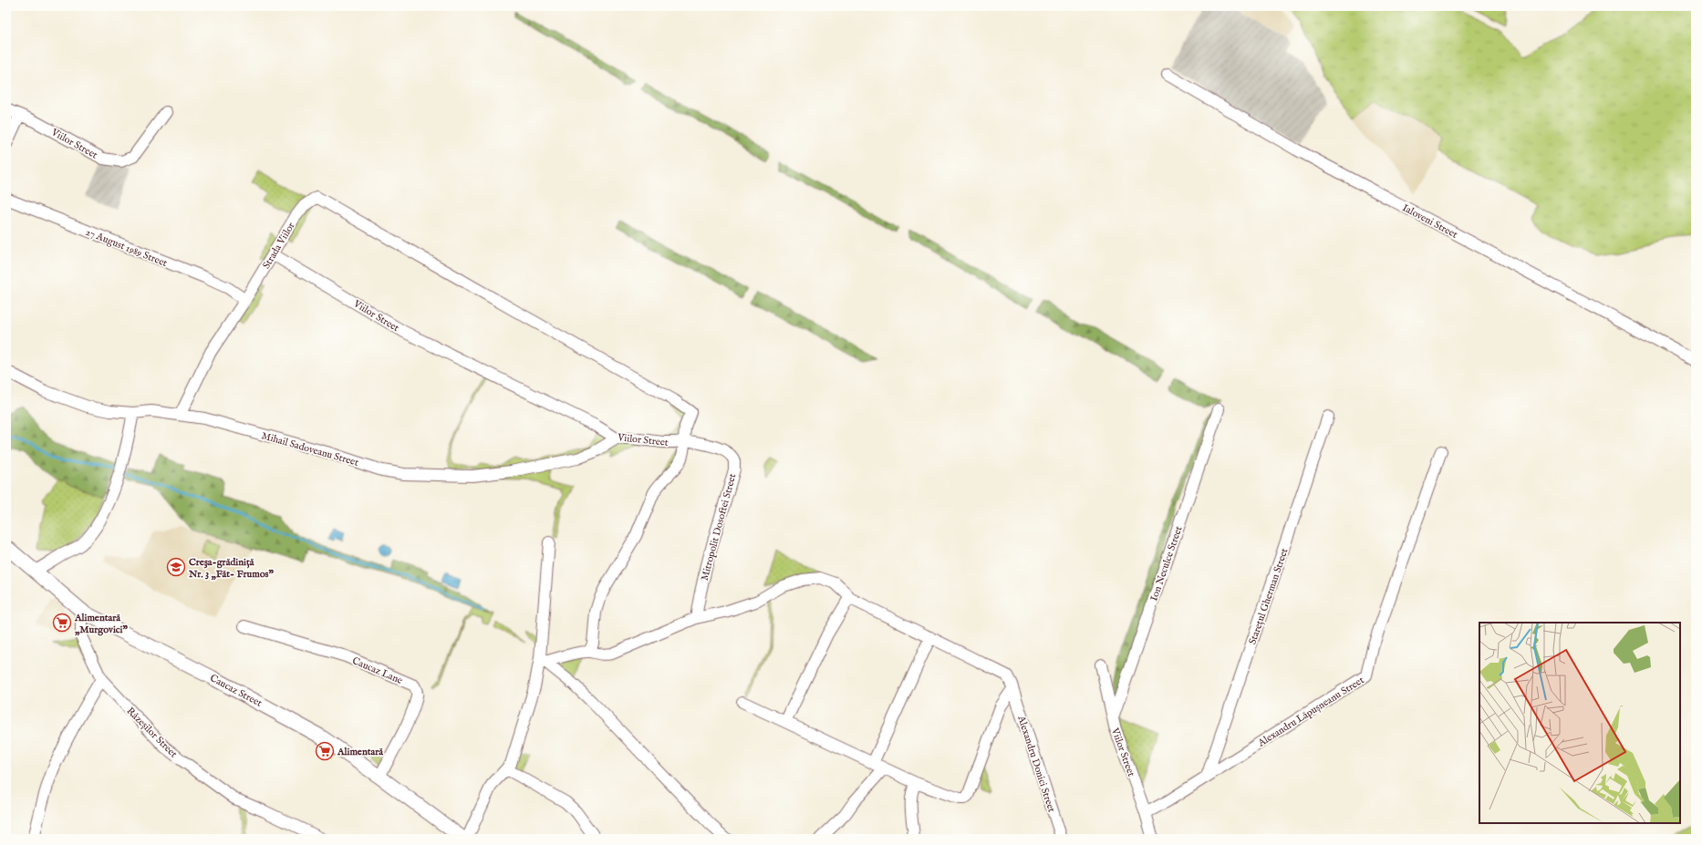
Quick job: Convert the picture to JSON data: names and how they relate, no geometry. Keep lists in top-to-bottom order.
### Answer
{
  "streets": {
    "street": [
      "Viilor Street",
      "Ialoveni Street",
      "Strada Viilor",
      "27 August 1989 Street",
      "Mihail Sadoveanu Street",
      "Mitropolit Dosoftei Street",
      "Ion Neculce Street",
      "Starețul Gherman Street",
      "Caucaz Lane",
      "Caucaz Street",
      "Alexandru Lăpușneanu Street",
      "Răzeșilor Street",
      "Alexandru Donici Street"
    ]
  },
  "crossings": [
    ["Viilor Street", "Strada Viilor"],
    ["Viilor Street", "Mihail Sadoveanu Street"],
    ["Viilor Street", "Mitropolit Dosoftei Street"],
    ["Viilor Street", "Ion Neculce Street"],
    ["Viilor Street", "Alexandru Lăpușneanu Street"],
    ["Strada Viilor", "27 August 1989 Street"],
    ["Strada Viilor", "Mihail Sadoveanu Street"],
    ["Mitropolit Dosoftei Street", "Alexandru Donici Street"],
    ["Starețul Gherman Street", "Alexandru Lăpușneanu Street"],
    ["Caucaz Lane", "Caucaz Street"],
    ["Caucaz Street", "Răzeșilor Street"]
  ],
  "places": {
    "school or university": ["Creşa-grădiniţă Nr. 3 „Făt- Frumos”"],
    "supermarket": ["Alimentară „Murgovici”", "Alimentară"]
  }
}
